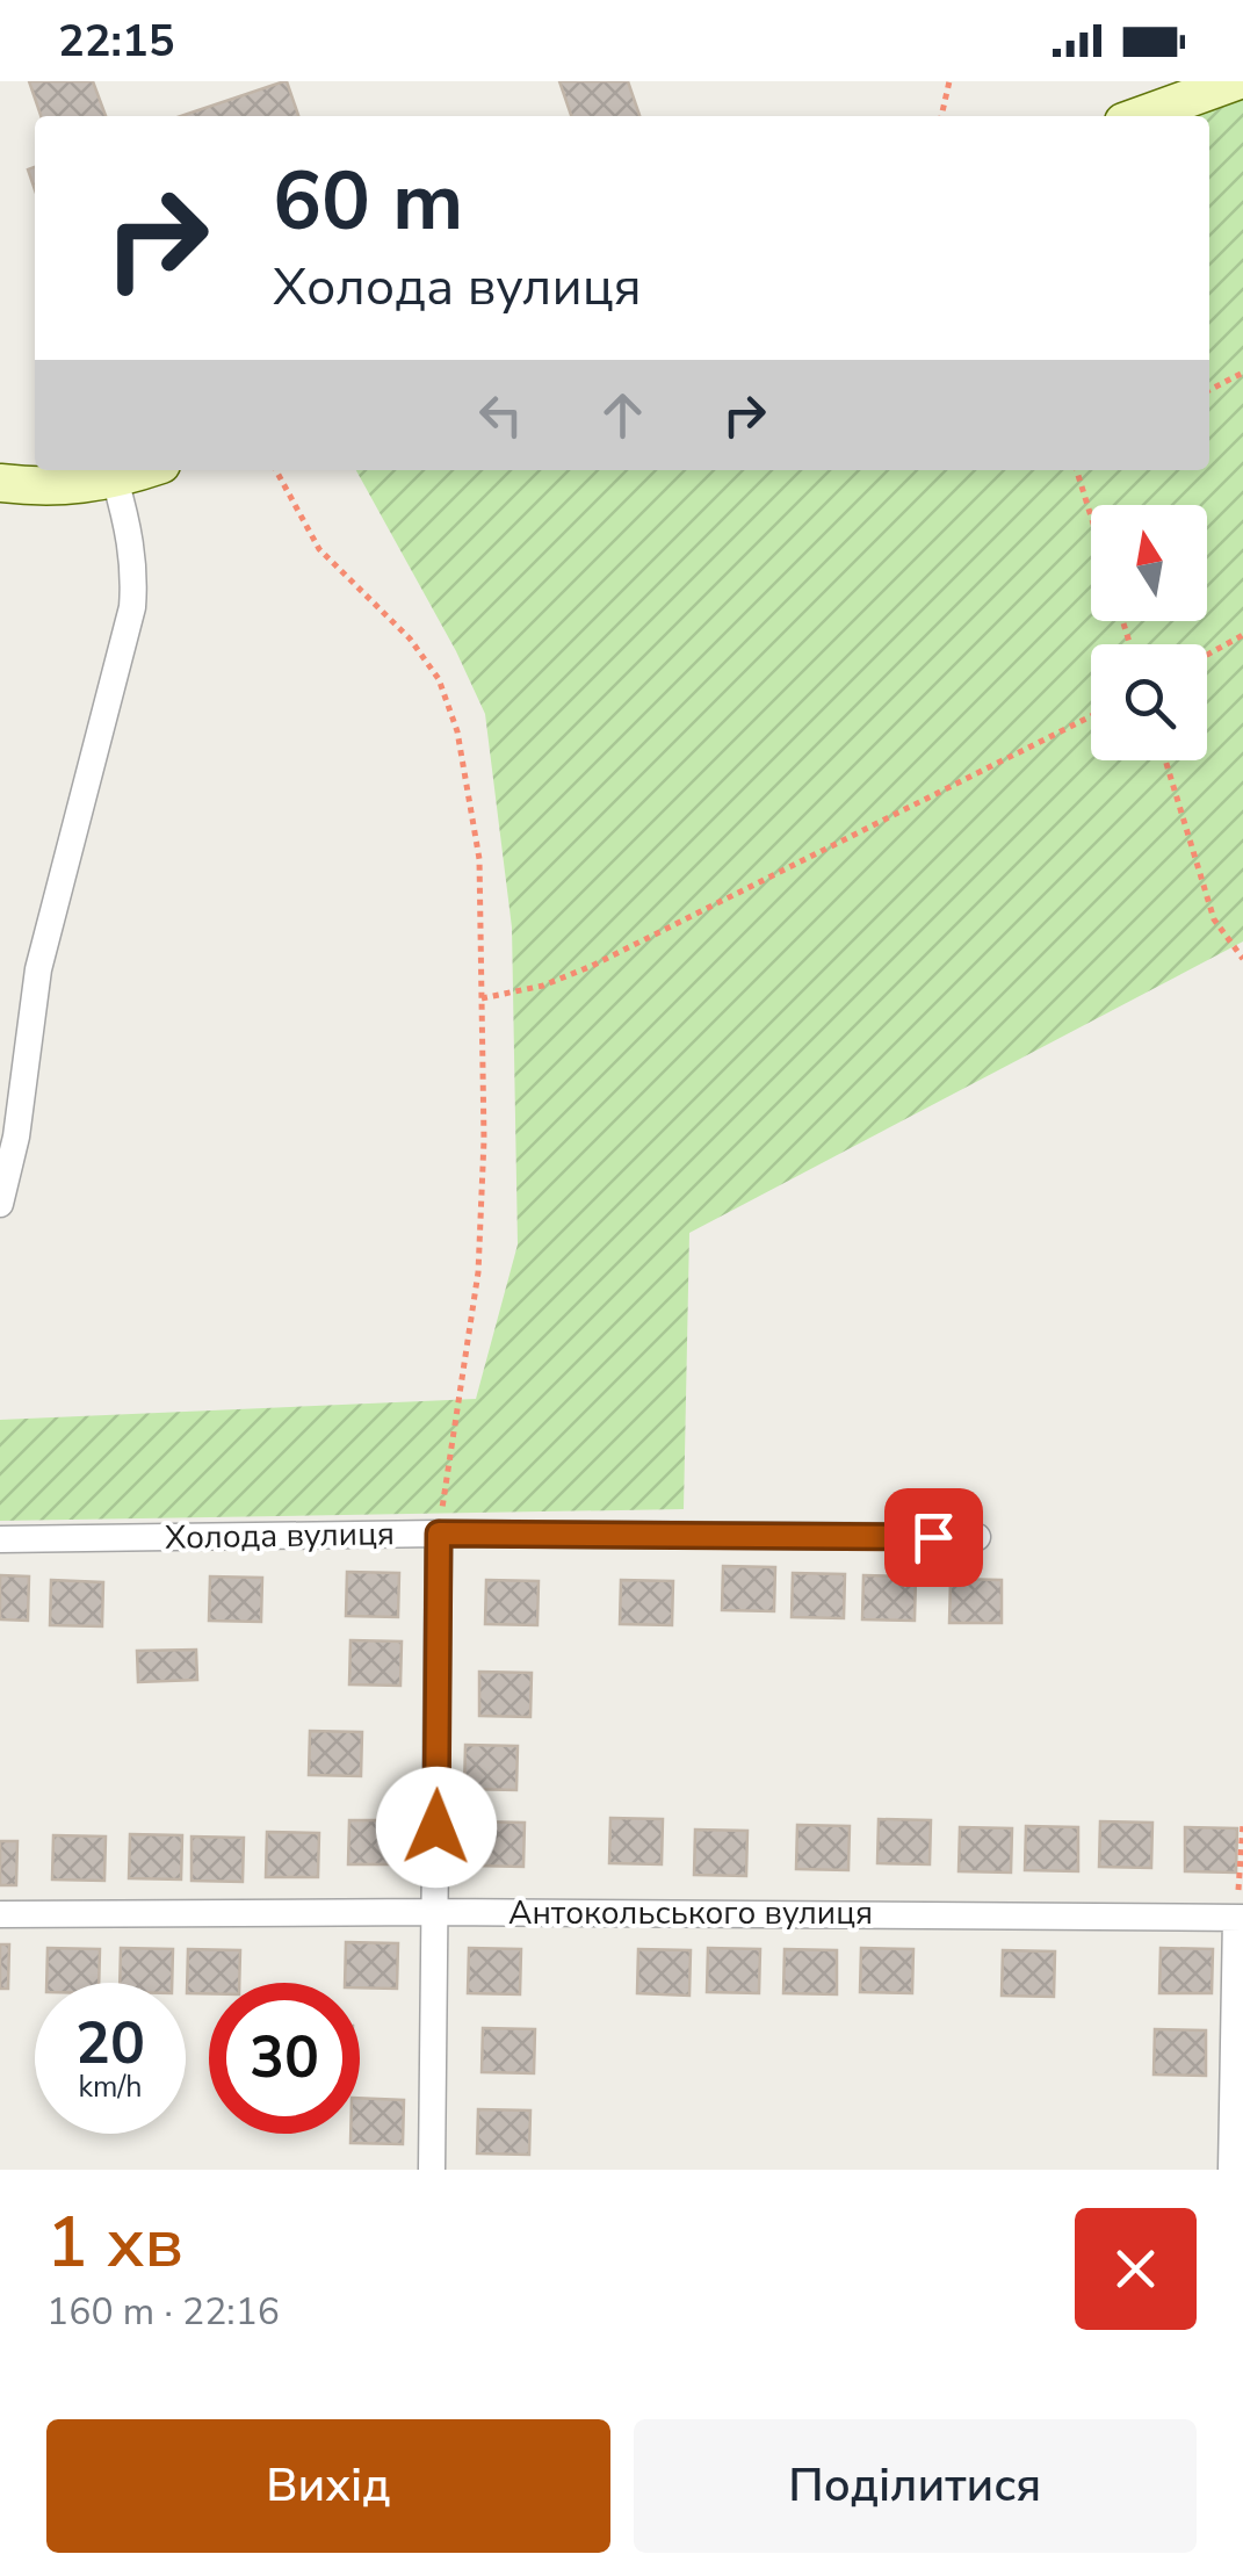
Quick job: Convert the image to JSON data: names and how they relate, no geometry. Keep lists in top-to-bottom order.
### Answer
{
  "streets": {
    "street": ["Холода вулиця", "Антокольського вулиця"]
  },
  "north": "top",
  "page": {
    "status": "22:15",
    "turn": ["60 m", "Холода вулиця"],
    "speed": "20 km/h",
    "limit": "30",
    "heading": ["1 хв", "160 m · 22:16"],
    "buttons": ["Вихід", "Поділитися"]
  }
}
